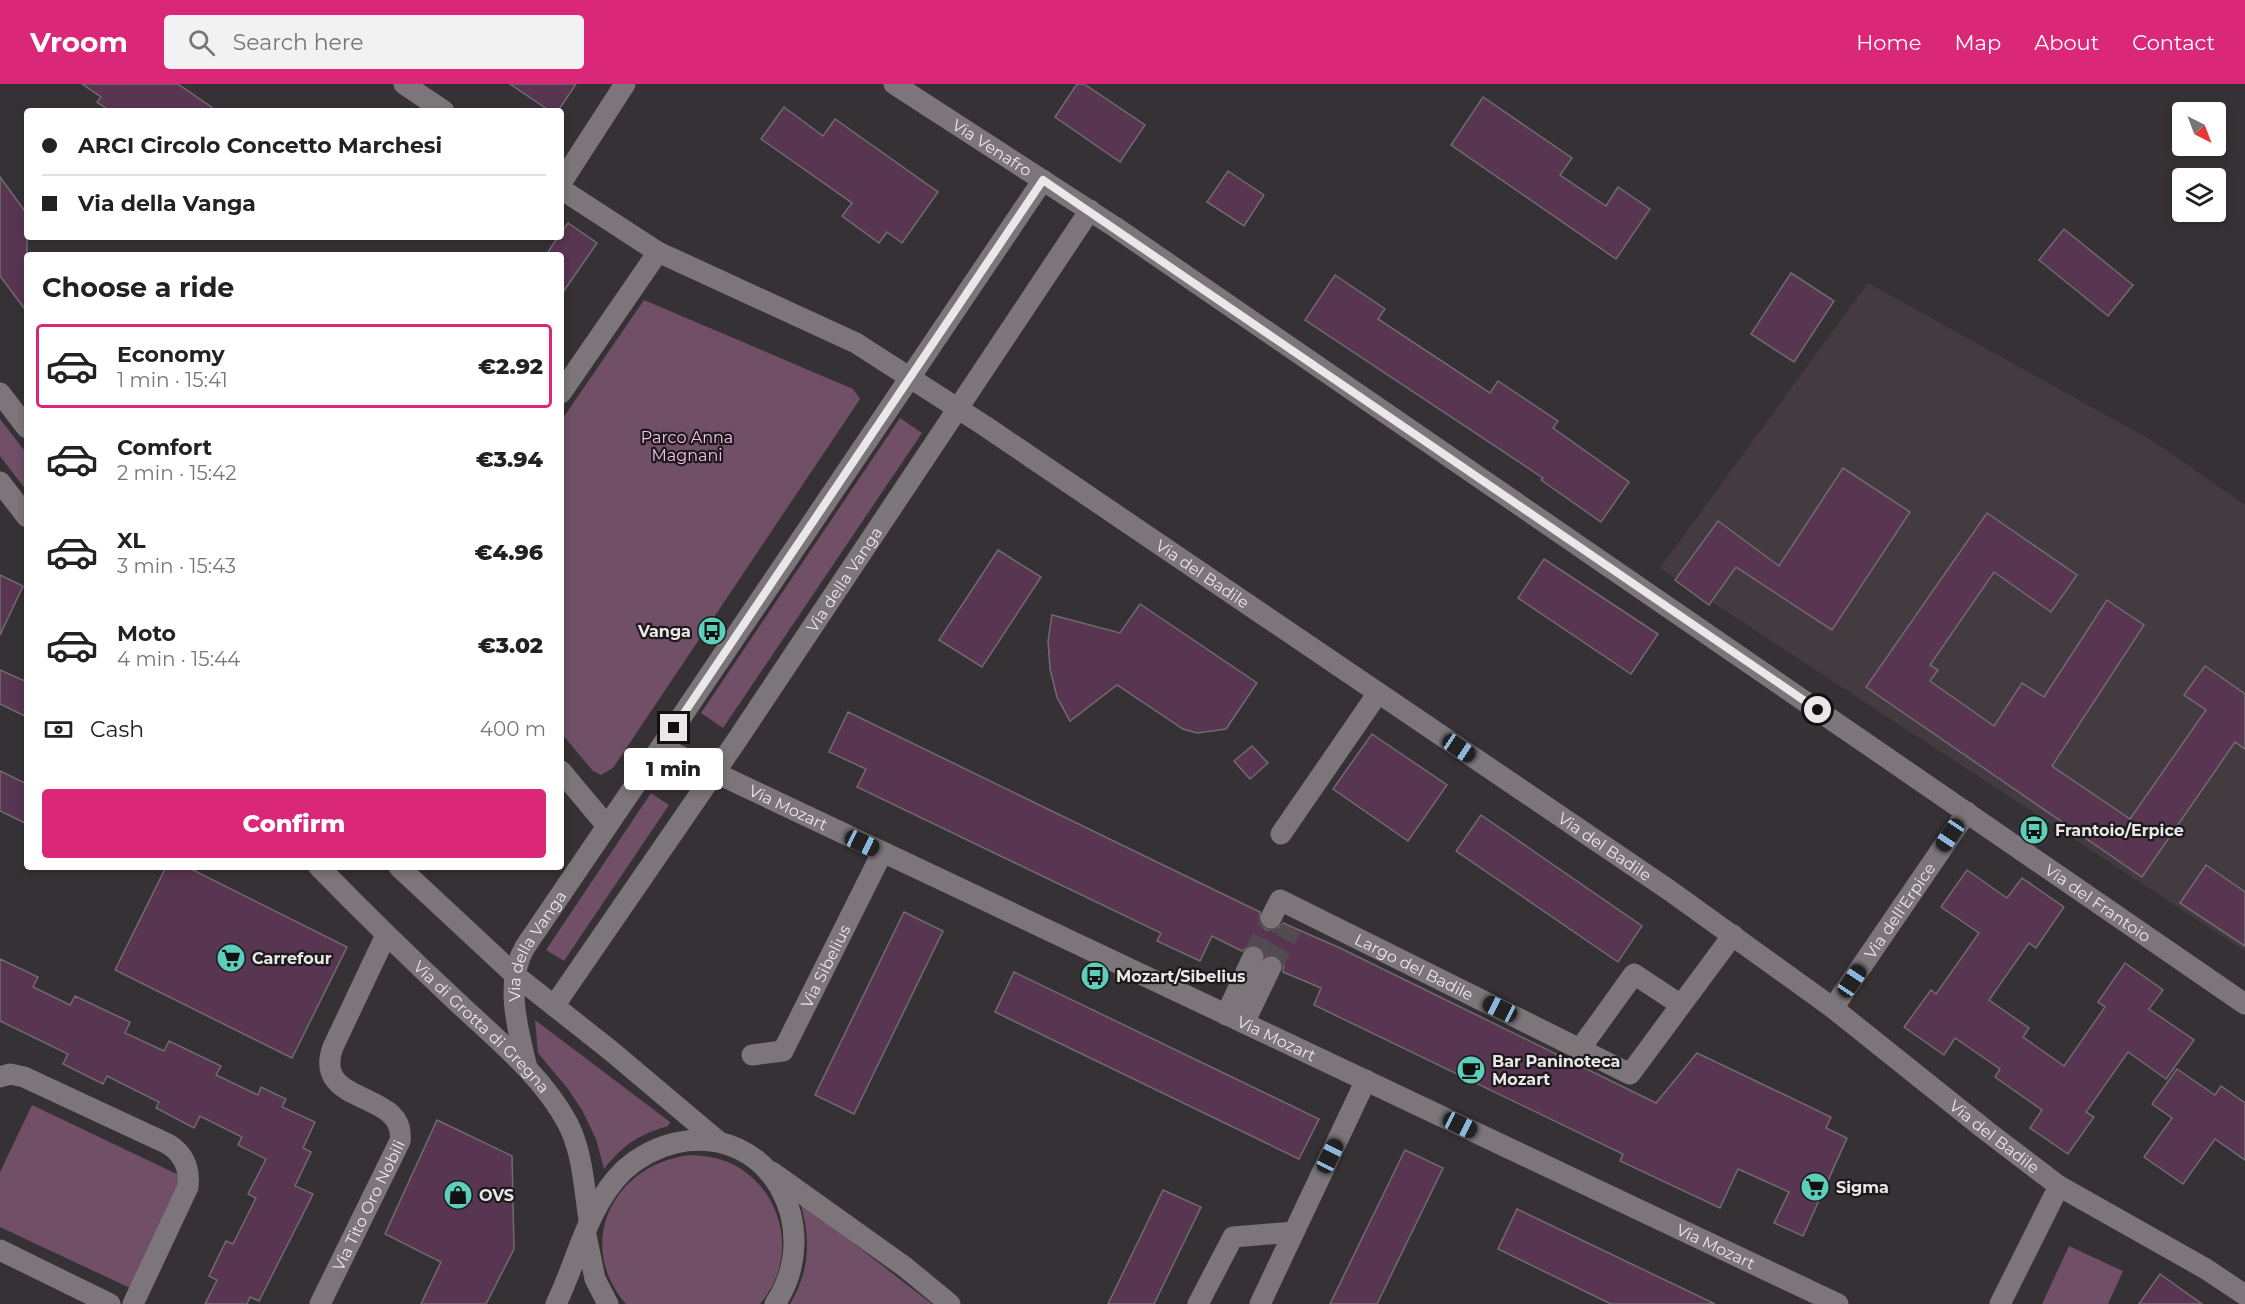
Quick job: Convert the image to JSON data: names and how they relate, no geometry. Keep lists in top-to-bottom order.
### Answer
{
  "streets": {
    "street": [
      "Via Venafro",
      "Via del Badile",
      "Via della Vanga",
      "Via Mozart",
      "Via del Frantoio",
      "Via dell'Erpice",
      "Via Sibelius",
      "Largo del Badile",
      "Via di Grotta di Gregna",
      "Via Tito Oro Nobili"
    ]
  },
  "crossings": [
    ["Via Venafro", "Via della Vanga"],
    ["Via Venafro", "Via del Frantoio"],
    ["Via del Badile", "Via della Vanga"],
    ["Via del Badile", "Via dell'Erpice"],
    ["Via del Badile", "Largo del Badile"],
    ["Via della Vanga", "Via Mozart"],
    ["Via della Vanga", "Via del Frantoio"],
    ["Via della Vanga", "Via di Grotta di Gregna"],
    ["Via Mozart", "Via Sibelius"],
    ["Via del Frantoio", "Via dell'Erpice"],
    ["Via di Grotta di Gregna", "Via Tito Oro Nobili"]
  ],
  "parks": ["Parco Anna Magnani"],
  "places": {
    "bus stop": ["Vanga", "Frantoio/Erpice", "Mozart/Sibelius"],
    "supermarket": ["Carrefour", "Sigma"],
    "cafe": ["Bar Paninoteca Mozart"],
    "shop": ["OVS"]
  },
  "north": "bottom right",
  "page": {
    "header": "Vroom",
    "search": "Search here",
    "nav": [
      "Home",
      "Map",
      "About",
      "Contact"
    ],
    "banner": ["ARCI Circolo Concetto Marchesi", "Via della Vanga"],
    "heading": "Choose a ride",
    "list": [
      {
        "name": "Economy",
        "note": "1 min · 15:41",
        "value": "€2.92"
      },
      {
        "name": "Comfort",
        "note": "2 min · 15:42",
        "value": "€3.94"
      },
      {
        "name": "XL",
        "note": "3 min · 15:43",
        "value": "€4.96"
      },
      {
        "name": "Moto",
        "note": "4 min · 15:44",
        "value": "€3.02"
      }
    ],
    "pay": ["Cash", "400 m"],
    "bubble": "1 min",
    "buttons": "Confirm"
  }
}
